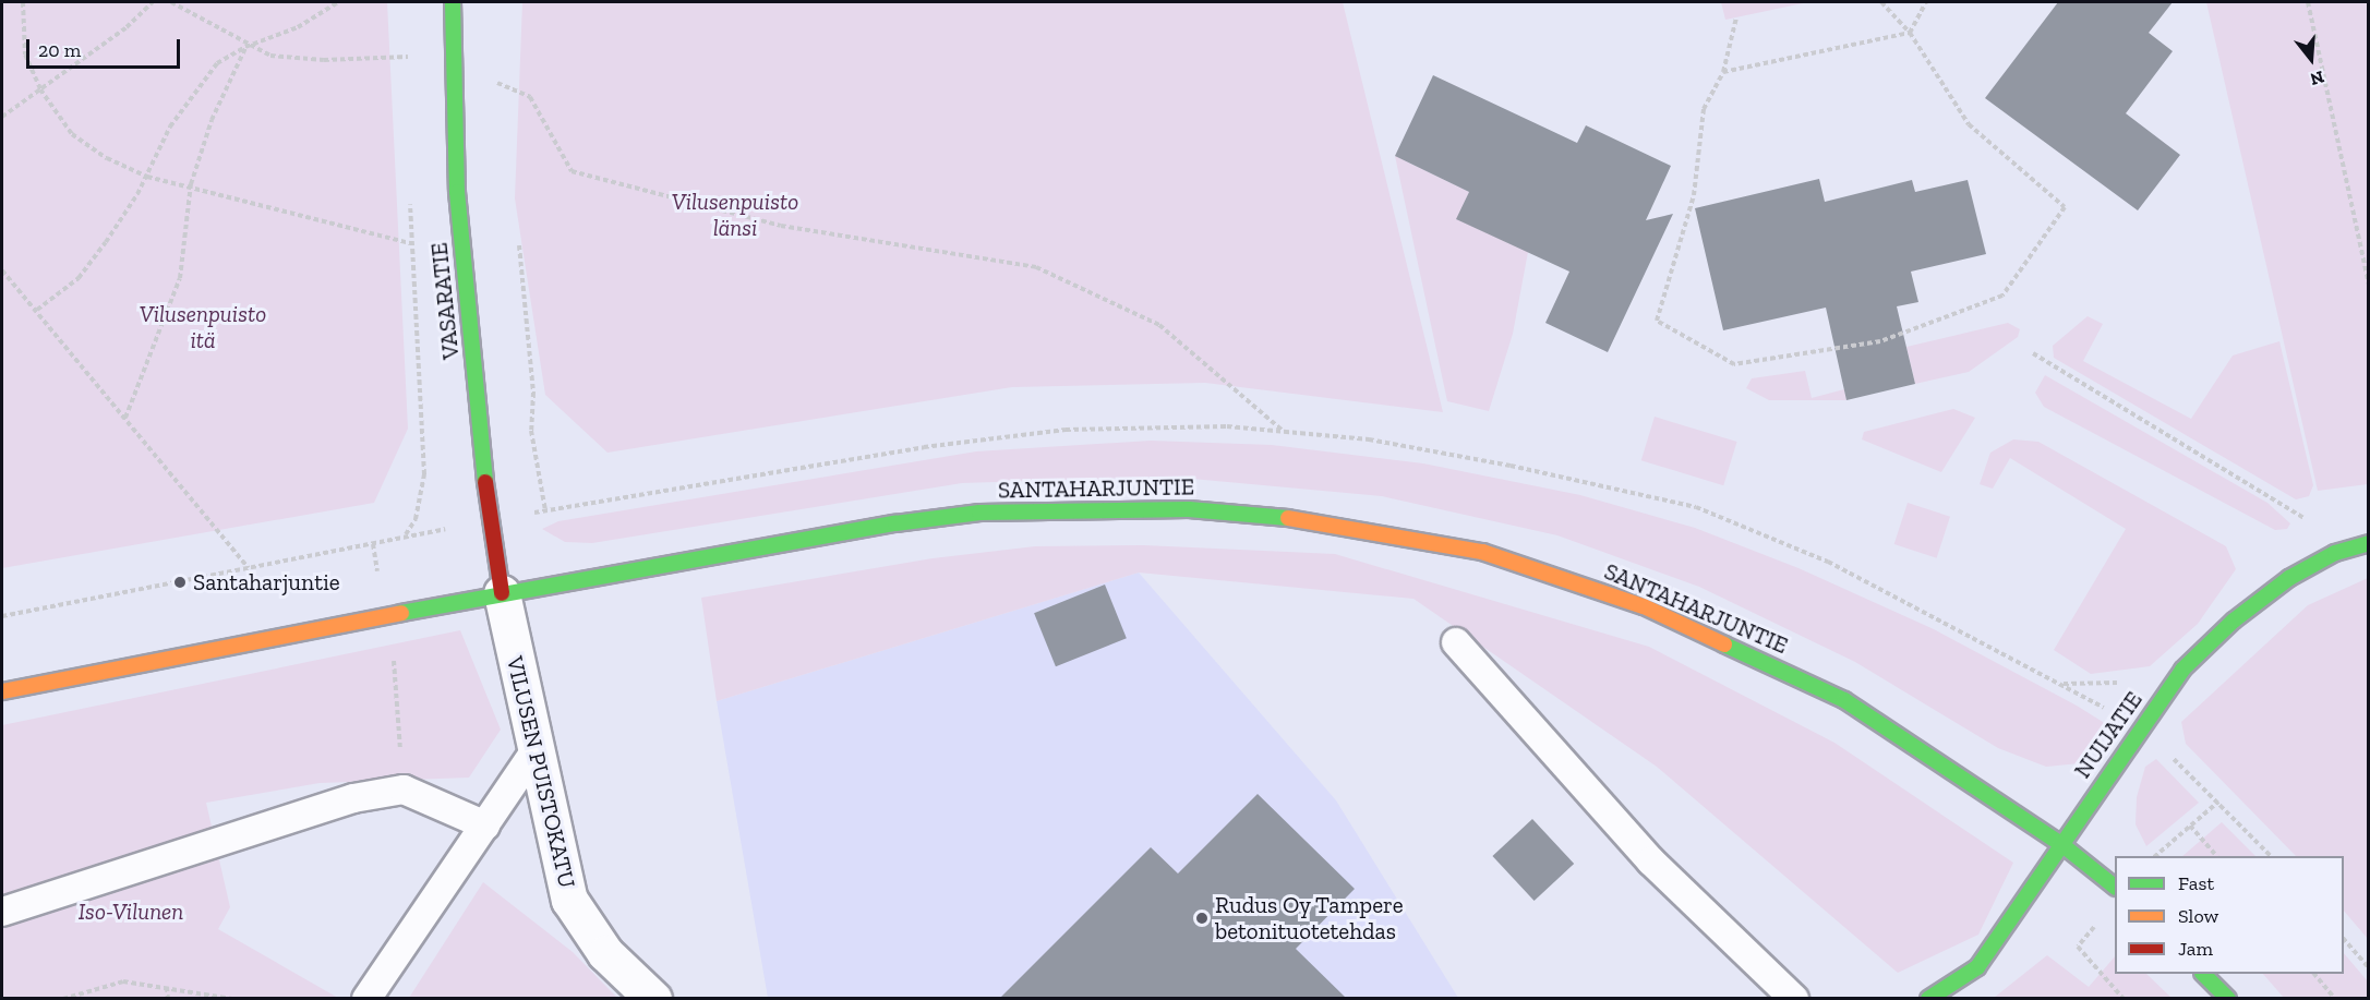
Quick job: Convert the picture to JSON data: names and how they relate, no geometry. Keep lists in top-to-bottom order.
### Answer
{
  "streets": {
    "main road": ["VASARATIE", "SANTAHARJUNTIE", "NUIJATIE"],
    "street": ["VILUSEN PUISTOKATU"]
  },
  "crossings": [
    ["VASARATIE", "SANTAHARJUNTIE"],
    ["VASARATIE", "VILUSEN PUISTOKATU"],
    ["SANTAHARJUNTIE", "NUIJATIE"],
    ["SANTAHARJUNTIE", "VILUSEN PUISTOKATU"]
  ],
  "parks": ["Vilusenpuisto länsi", "Vilusenpuisto itä", "Iso-Vilunen"],
  "places": ["Santaharjuntie", "Rudus Oy Tampere betonituotetehdas"],
  "legend": ["Fast", "Slow", "Jam"],
  "scale_bar": "20 m",
  "north": "bottom"
}
